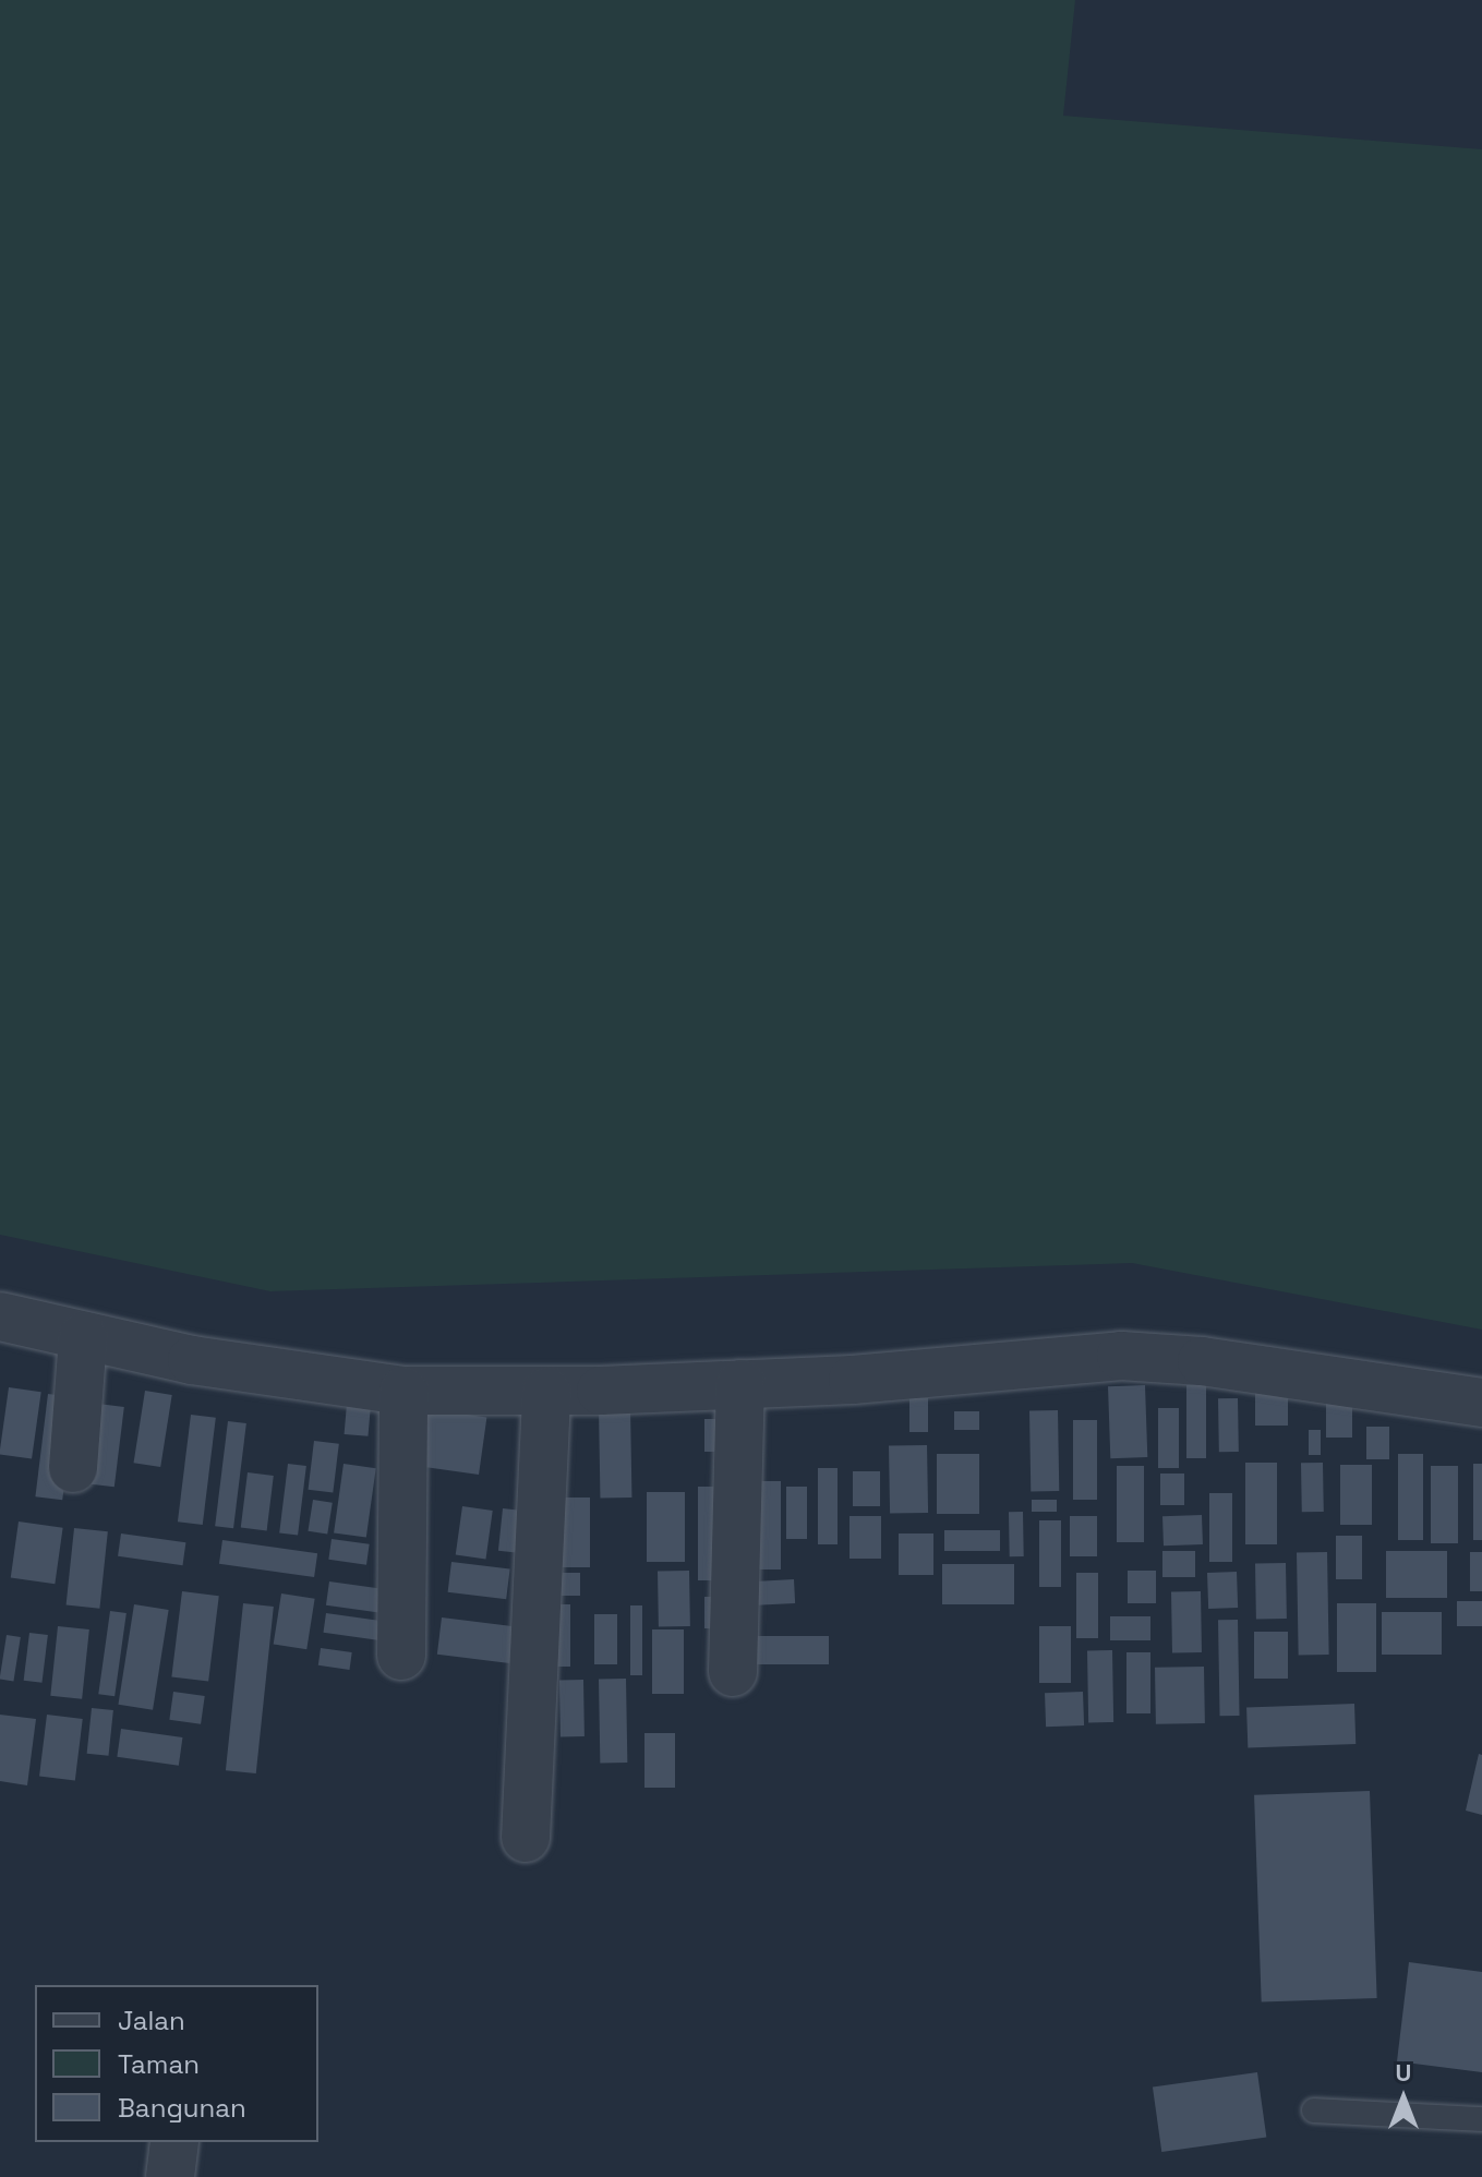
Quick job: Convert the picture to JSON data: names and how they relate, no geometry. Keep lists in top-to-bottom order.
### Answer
{
  "legend": ["Jalan", "Taman", "Bangunan"],
  "north": "top"
}
